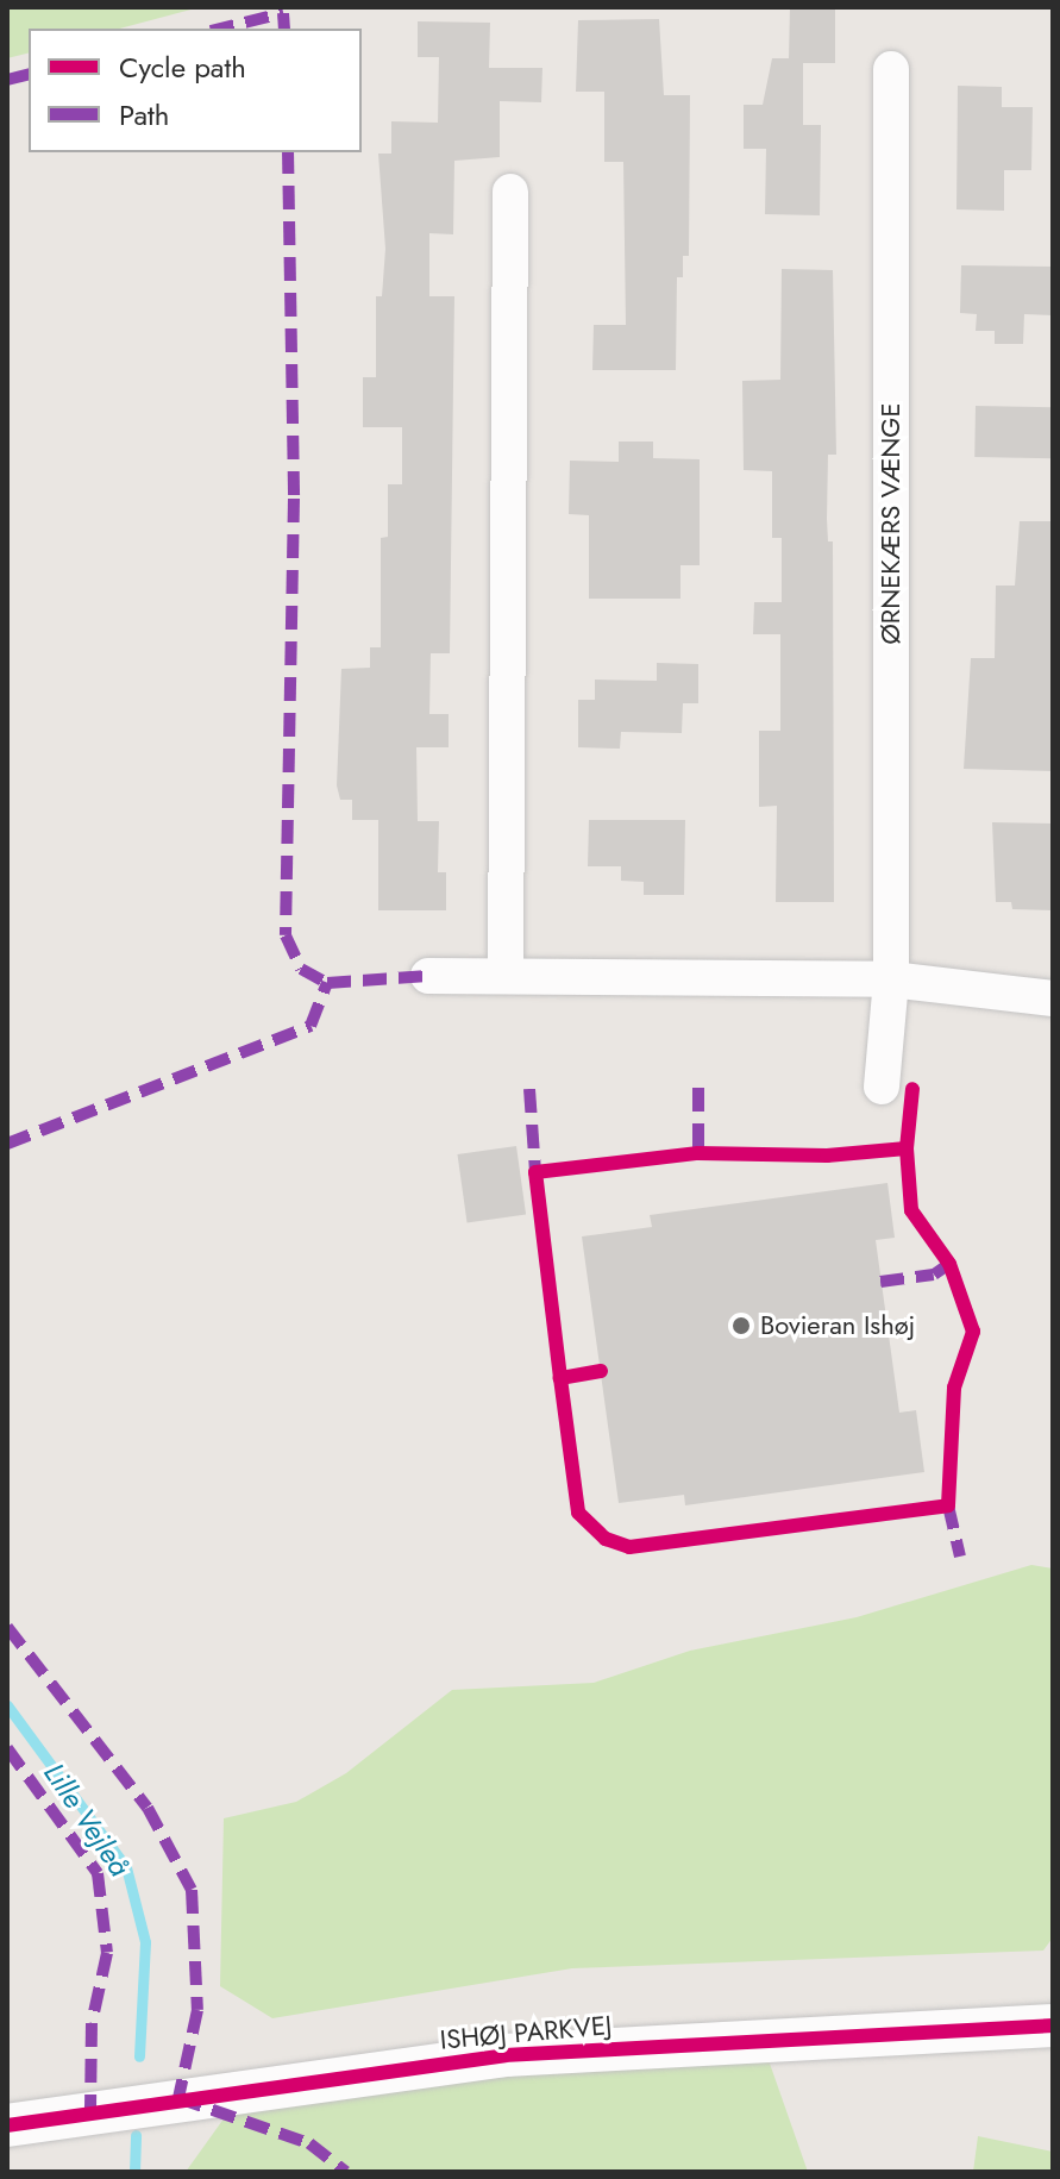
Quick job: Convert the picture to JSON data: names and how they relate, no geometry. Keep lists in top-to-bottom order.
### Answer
{
  "streets": {
    "street": ["ØRNEKÆRS VÆNGE", "ISHØJ PARKVEJ"]
  },
  "water": ["Lille Vejleå"],
  "places": ["Bovieran Ishøj"],
  "legend": ["Cycle path", "Path"]
}
